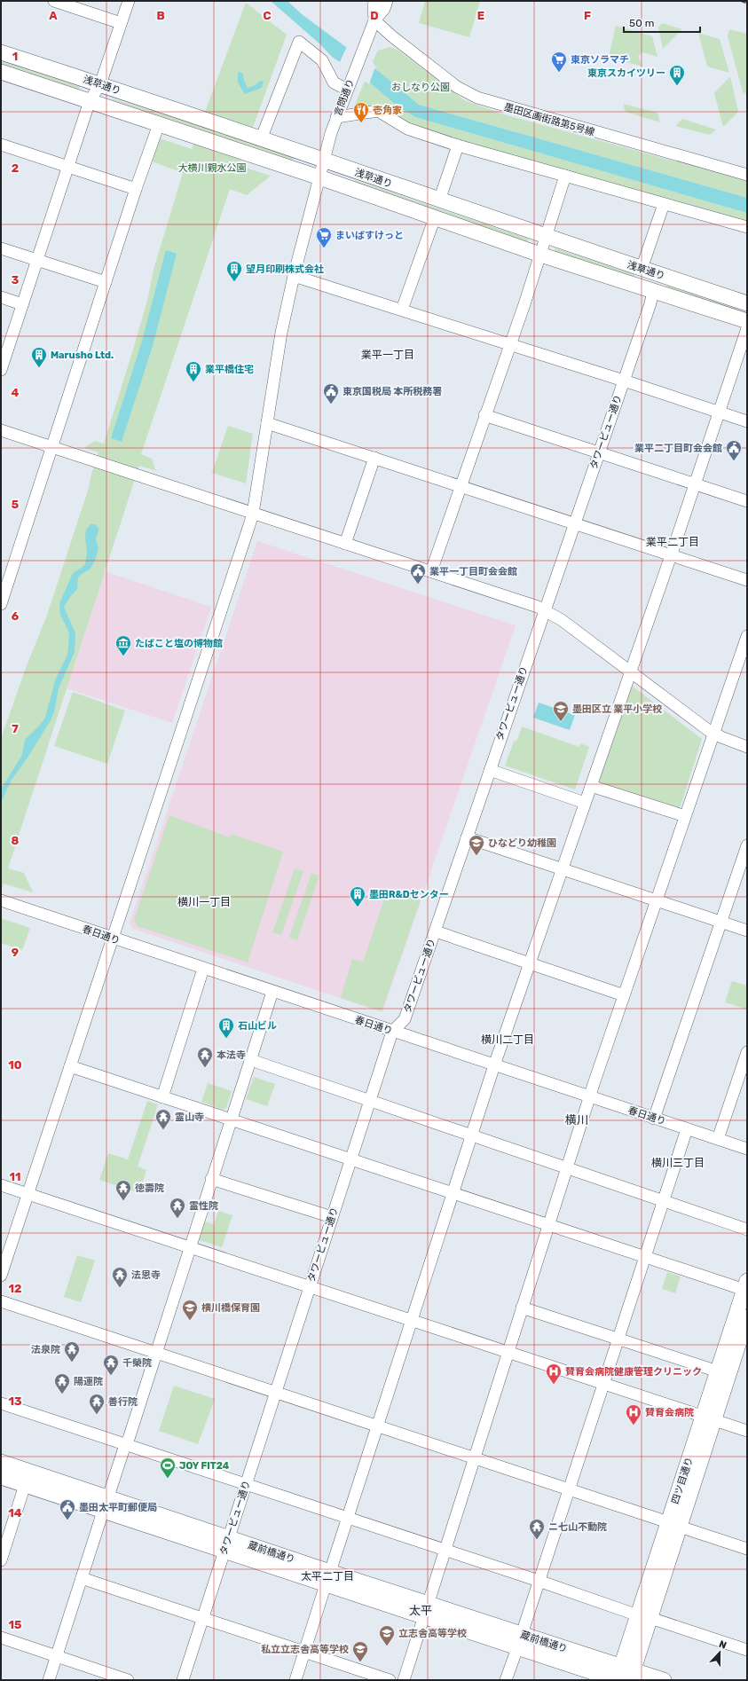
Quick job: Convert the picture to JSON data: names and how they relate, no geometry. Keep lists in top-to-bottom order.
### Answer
{
  "streets": {
    "main road": ["浅草通り", "四ツ目通り", "蔵前橋通り"],
    "street": [
      "言問通り",
      "墨田区画街路第5号線",
      "タワービュー通り",
      "春日通り"
    ]
  },
  "crossings": [
    ["浅草通り", "言問通り"],
    ["浅草通り", "タワービュー通り"],
    ["言問通り", "墨田区画街路第5号線"],
    ["言問通り", "春日通り"],
    ["タワービュー通り", "春日通り"],
    ["タワービュー通り", "蔵前橋通り"],
    ["四ツ目通り", "蔵前橋通り"]
  ],
  "districts": [
    "業平一丁目",
    "業平二丁目",
    "横川一丁目",
    "横川二丁目",
    "横川",
    "横川三丁目",
    "太平二丁目",
    "太平"
  ],
  "parks": ["おしなり公園", "大横川親水公園"],
  "places": {
    "supermarket": ["東京ソラマチ", "まいばすけっと"],
    "building": [
      "東京スカイツリー",
      "望月印刷株式会社",
      "Marusho Ltd.",
      "業平橋住宅",
      "墨田R&Dセンター",
      "石山ビル"
    ],
    "restaurant": ["壱角家"],
    "public building": [
      "東京国税局 本所税務署",
      "業平二丁目町会会館",
      "業平一丁目町会会館",
      "墨田太平町郵便局"
    ],
    "museum": ["たばこと塩の博物館"],
    "school or university": [
      "墨田区立 業平小学校",
      "ひなどり幼稚園",
      "横川橋保育園",
      "立志舎高等学校",
      "私立立志舎高等学校"
    ],
    "temple": [
      "本法寺",
      "霊山寺",
      "徳壽院",
      "霊性院",
      "法恩寺",
      "法泉院",
      "千榮院",
      "陽運院",
      "善行院",
      "ニ七山不動院"
    ],
    "hospital": ["賛育会病院健康管理クリニック", "賛育会病院"],
    "sports": ["JOY FIT24"]
  },
  "scale_bar": "50 m",
  "north": "top",
  "grid": {
    "columns": [
      "A",
      "B",
      "C",
      "D",
      "E",
      "F"
    ],
    "rows": [
      "1",
      "2",
      "3",
      "4",
      "5",
      "6",
      "7",
      "8",
      "9",
      "10",
      "11",
      "12",
      "13",
      "14",
      "15"
    ]
  }
}
